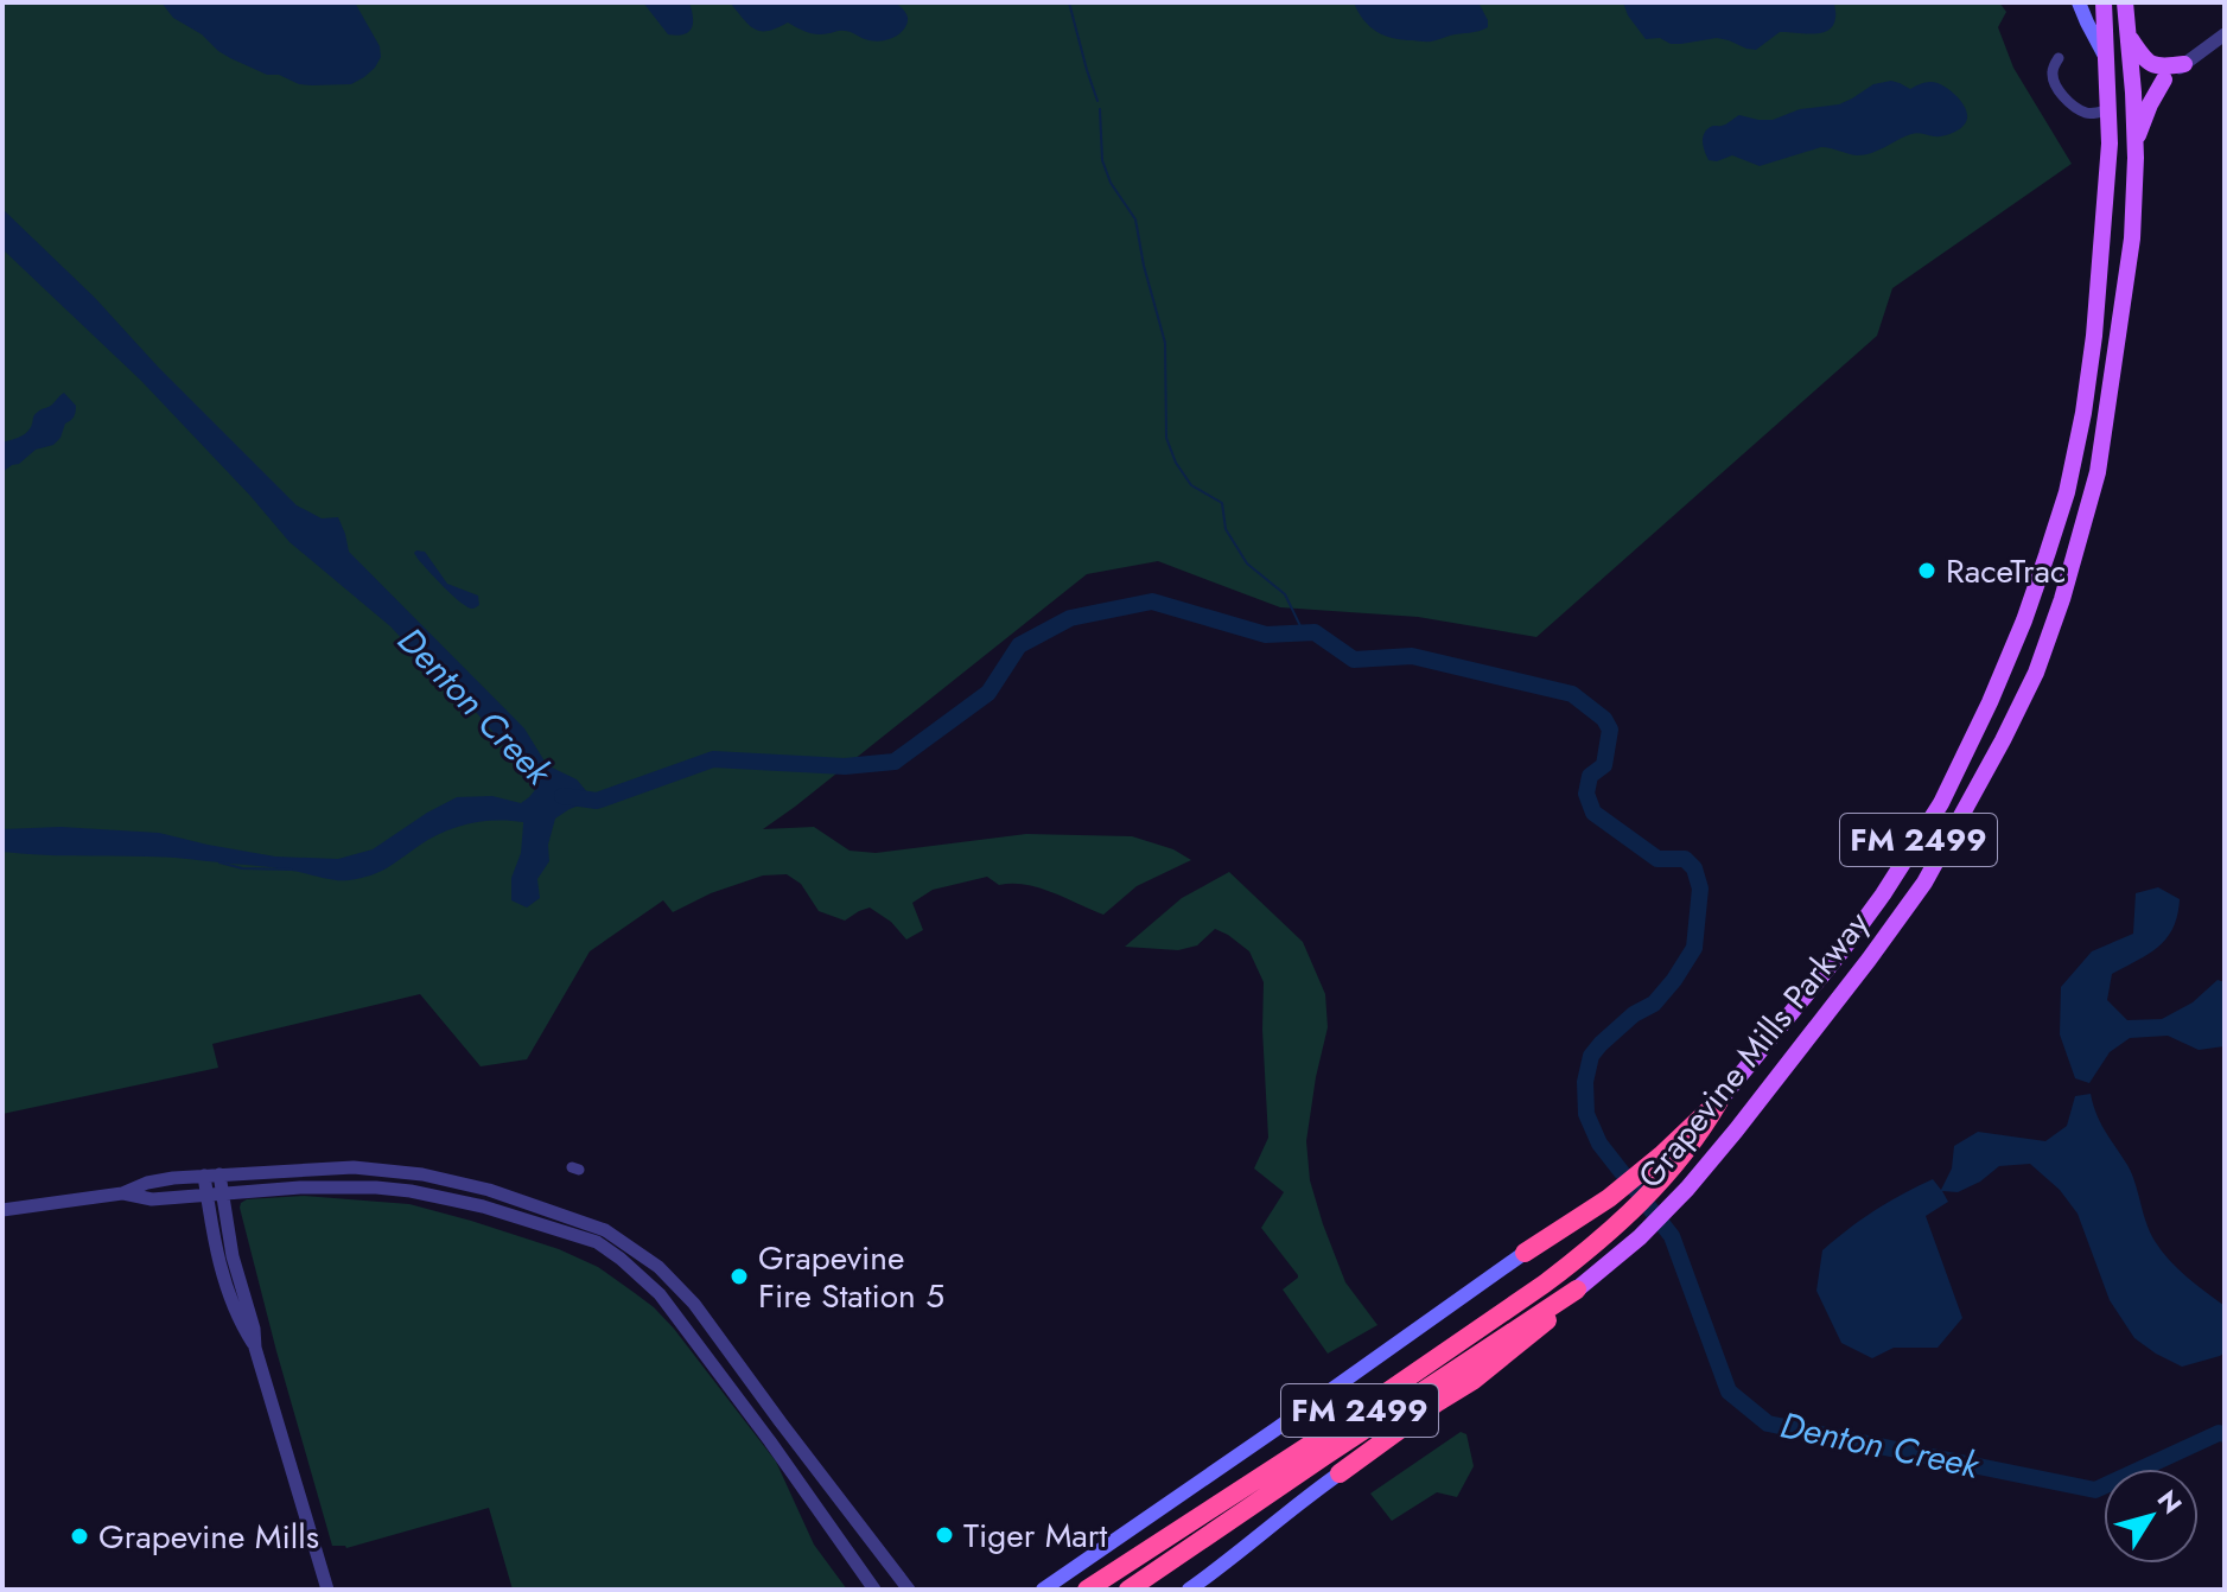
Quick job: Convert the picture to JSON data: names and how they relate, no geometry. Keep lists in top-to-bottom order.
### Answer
{
  "streets": {
    "highway": ["FM 2499", "Grapevine Mills Parkway"]
  },
  "crossings": [
    ["FM 2499", "Grapevine Mills Parkway"]
  ],
  "water": ["Denton Creek"],
  "places": [
    "RaceTrac",
    "Grapevine Fire Station 5",
    "Tiger Mart",
    "Grapevine Mills"
  ],
  "north": "top right"
}
